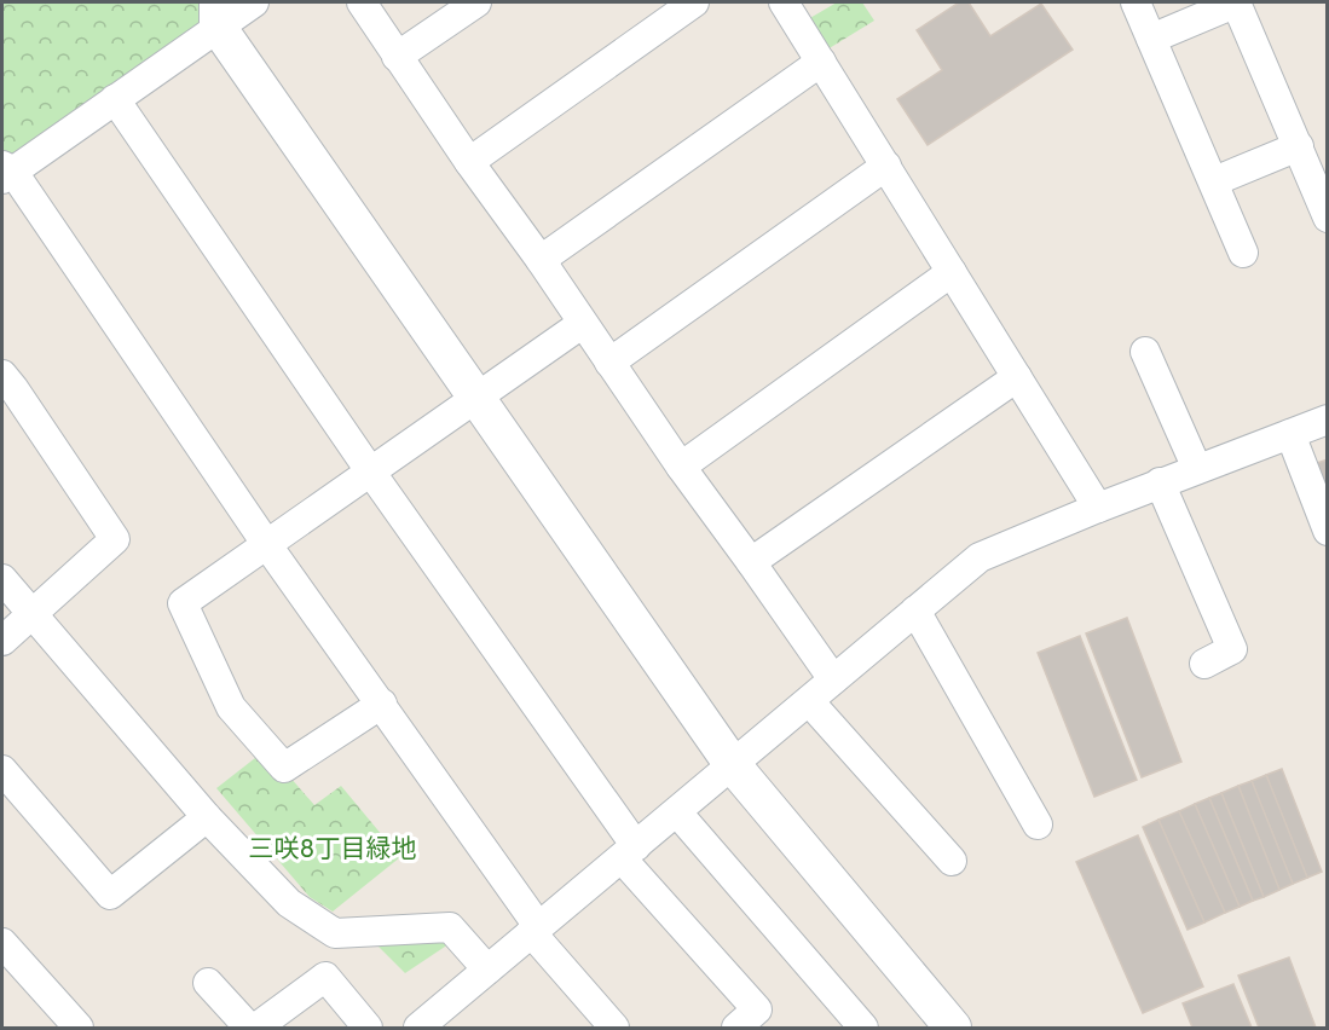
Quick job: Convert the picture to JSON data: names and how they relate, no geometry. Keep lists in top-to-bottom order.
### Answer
{
  "parks": ["三咲8丁目緑地"]
}
